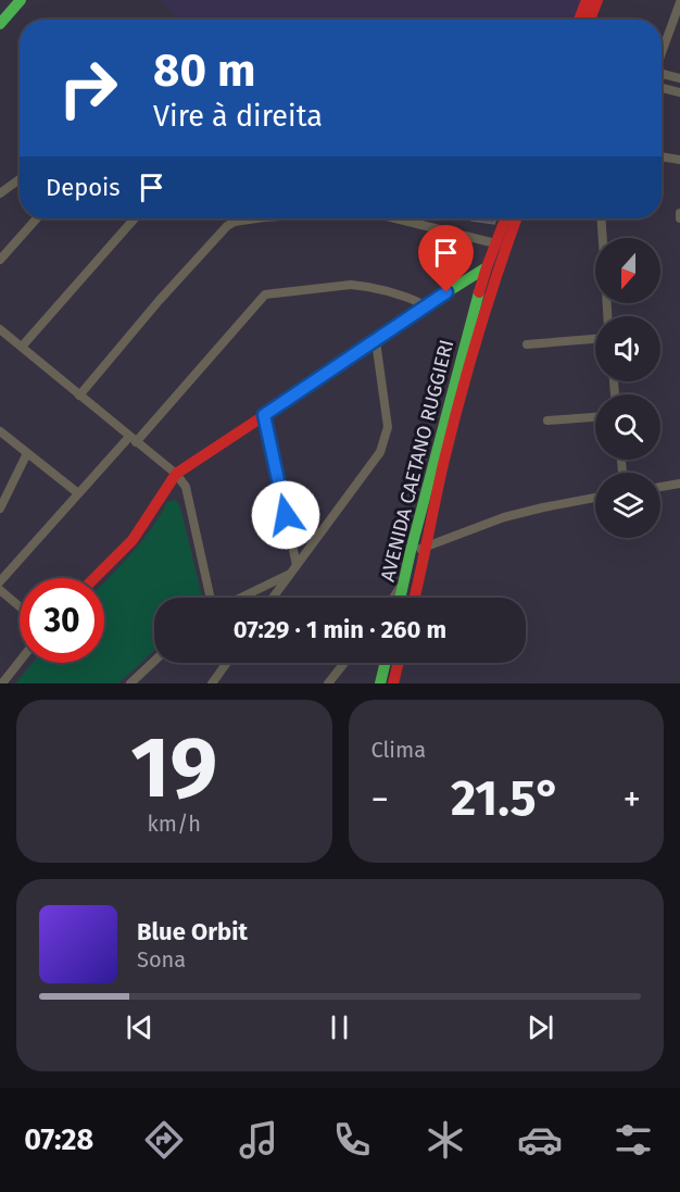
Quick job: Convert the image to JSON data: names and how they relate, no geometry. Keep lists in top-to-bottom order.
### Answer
{
  "streets": {
    "main road": ["AVENIDA CAETANO RUGGIERI"]
  },
  "north": "bottom",
  "page": {
    "turn": ["80 m", "Vire à direita"],
    "then": "Depois",
    "limit": "30",
    "trip": "07:29 · 1 min · 260 m",
    "tile": [
      ["19", "km/h"],
      "Clima"
    ],
    "heat": ["−", "21.5°", "+"],
    "song": ["Blue Orbit", "Sona"],
    "tabs": "07:28"
  }
}
